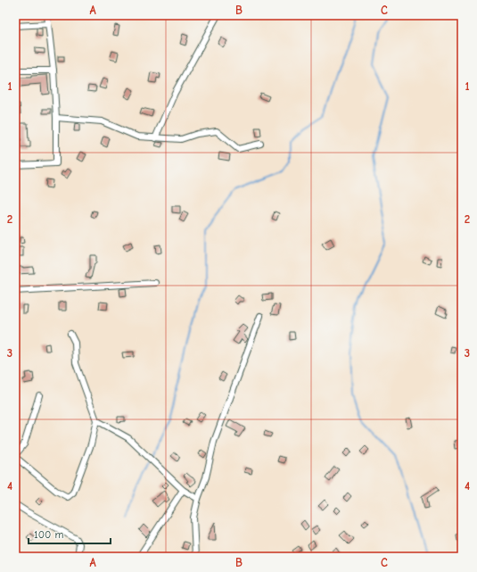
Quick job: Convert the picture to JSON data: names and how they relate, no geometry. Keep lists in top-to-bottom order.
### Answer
{
  "scale_bar": "100 m",
  "grid": {
    "columns": ["A", "B", "C"],
    "rows": [
      "1",
      "2",
      "3",
      "4"
    ]
  }
}
